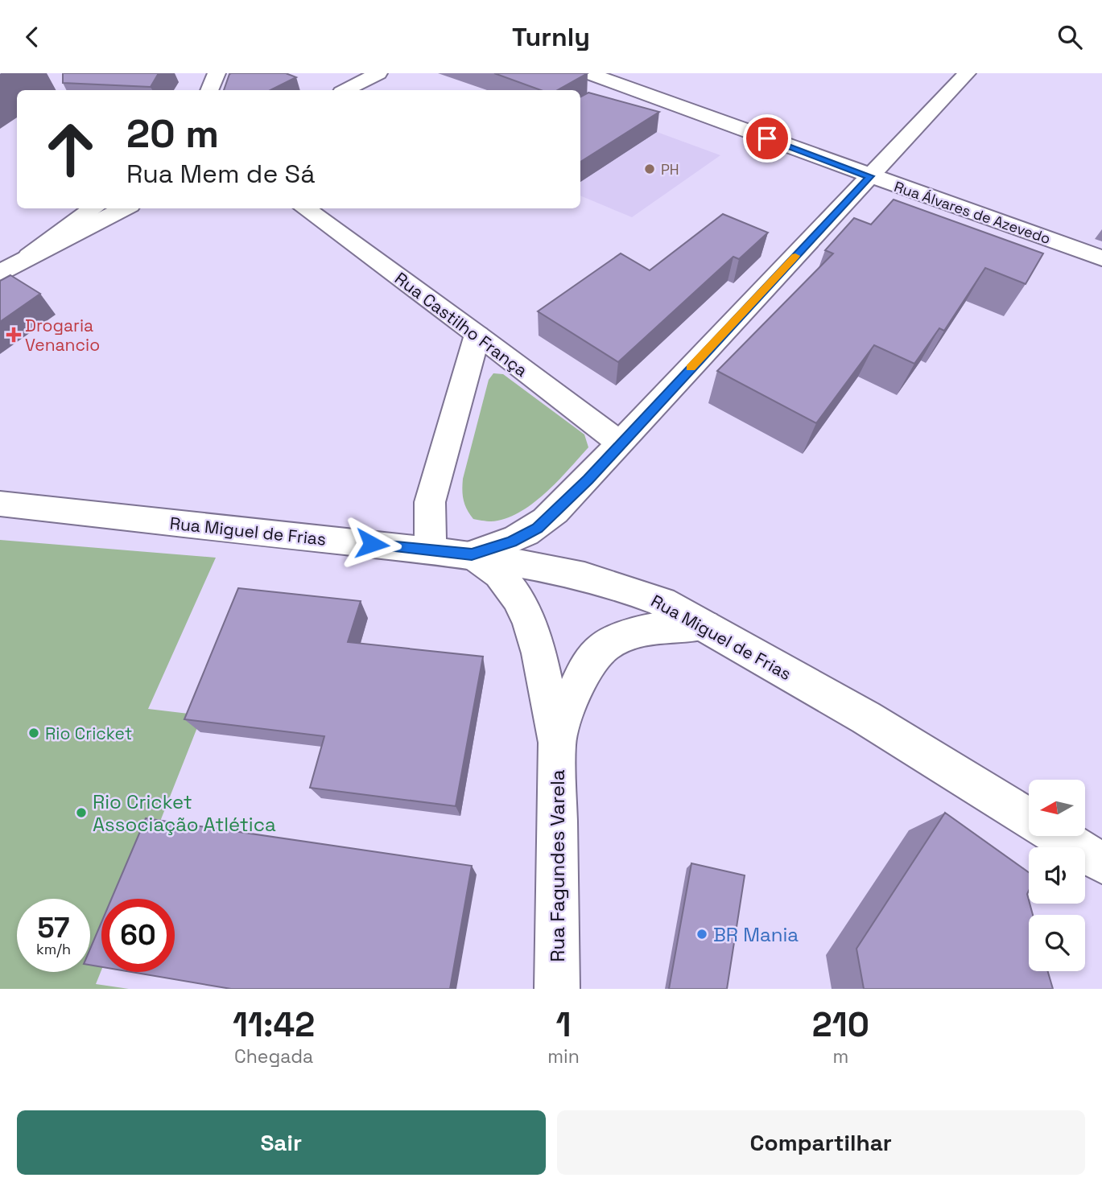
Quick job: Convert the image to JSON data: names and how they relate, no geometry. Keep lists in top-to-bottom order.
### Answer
{
  "streets": {
    "main road": [
      "Rua Álvares de Azevedo",
      "Rua Castilho França",
      "Rua Miguel de Frias",
      "Rua Fagundes Varela"
    ]
  },
  "crossings": [
    ["Rua Miguel de Frias", "Rua Fagundes Varela"]
  ],
  "places": {
    "other": [
      "PH",
      "Rio Cricket",
      "Rio Cricket Associação Atlética",
      "BR Mania"
    ],
    "health": ["Drogaria Venancio"]
  },
  "north": "left",
  "page": {
    "header": "Turnly",
    "turn": ["20 m", "Rua Mem de Sá"],
    "speed": "57 km/h",
    "limit": "60",
    "eta": [
      "11:42",
      "Chegada",
      "1",
      "min",
      "210",
      "m"
    ],
    "buttons": ["Sair", "Compartilhar"]
  }
}
